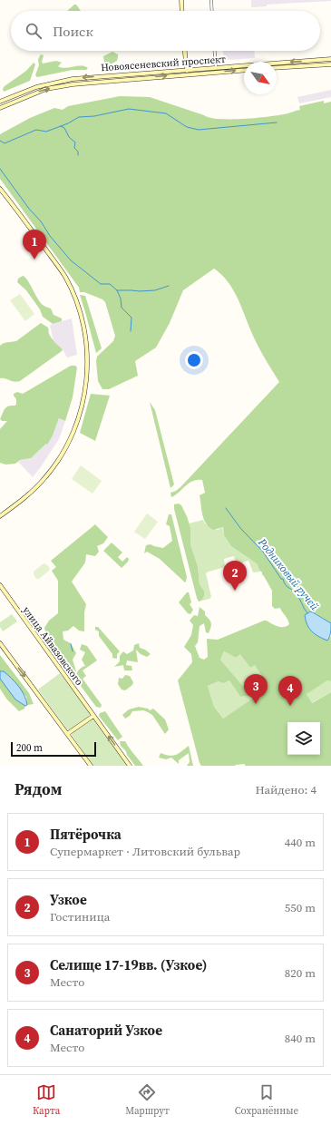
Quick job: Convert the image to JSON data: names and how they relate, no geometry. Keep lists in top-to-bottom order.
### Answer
{
  "streets": {
    "main road": ["Новоясеневский проспект", "улица Айвазовского"]
  },
  "water": ["Родниковый ручей"],
  "scale_bar": "200 m",
  "north": "bottom right",
  "page": {
    "search": "Поиск",
    "pins": [
      "1",
      "2",
      "3",
      "4"
    ],
    "scale": "200 m",
    "heading": ["Рядом", "Найдено: 4"],
    "list": [
      {
        "mark": "1",
        "name": "Пятёрочка",
        "note": "Супермаркет · Литовский бульвар",
        "value": "440 m"
      },
      {
        "mark": "2",
        "name": "Узкое",
        "note": "Гостиница",
        "value": "550 m"
      },
      {
        "mark": "3",
        "name": "Селище 17-19вв. (Узкое)",
        "note": "Место",
        "value": "820 m"
      },
      {
        "mark": "4",
        "name": "Санаторий Узкое",
        "note": "Место",
        "value": "840 m"
      }
    ],
    "nav": ["Карта", "Маршрут", "Сохранённые"]
  }
}
